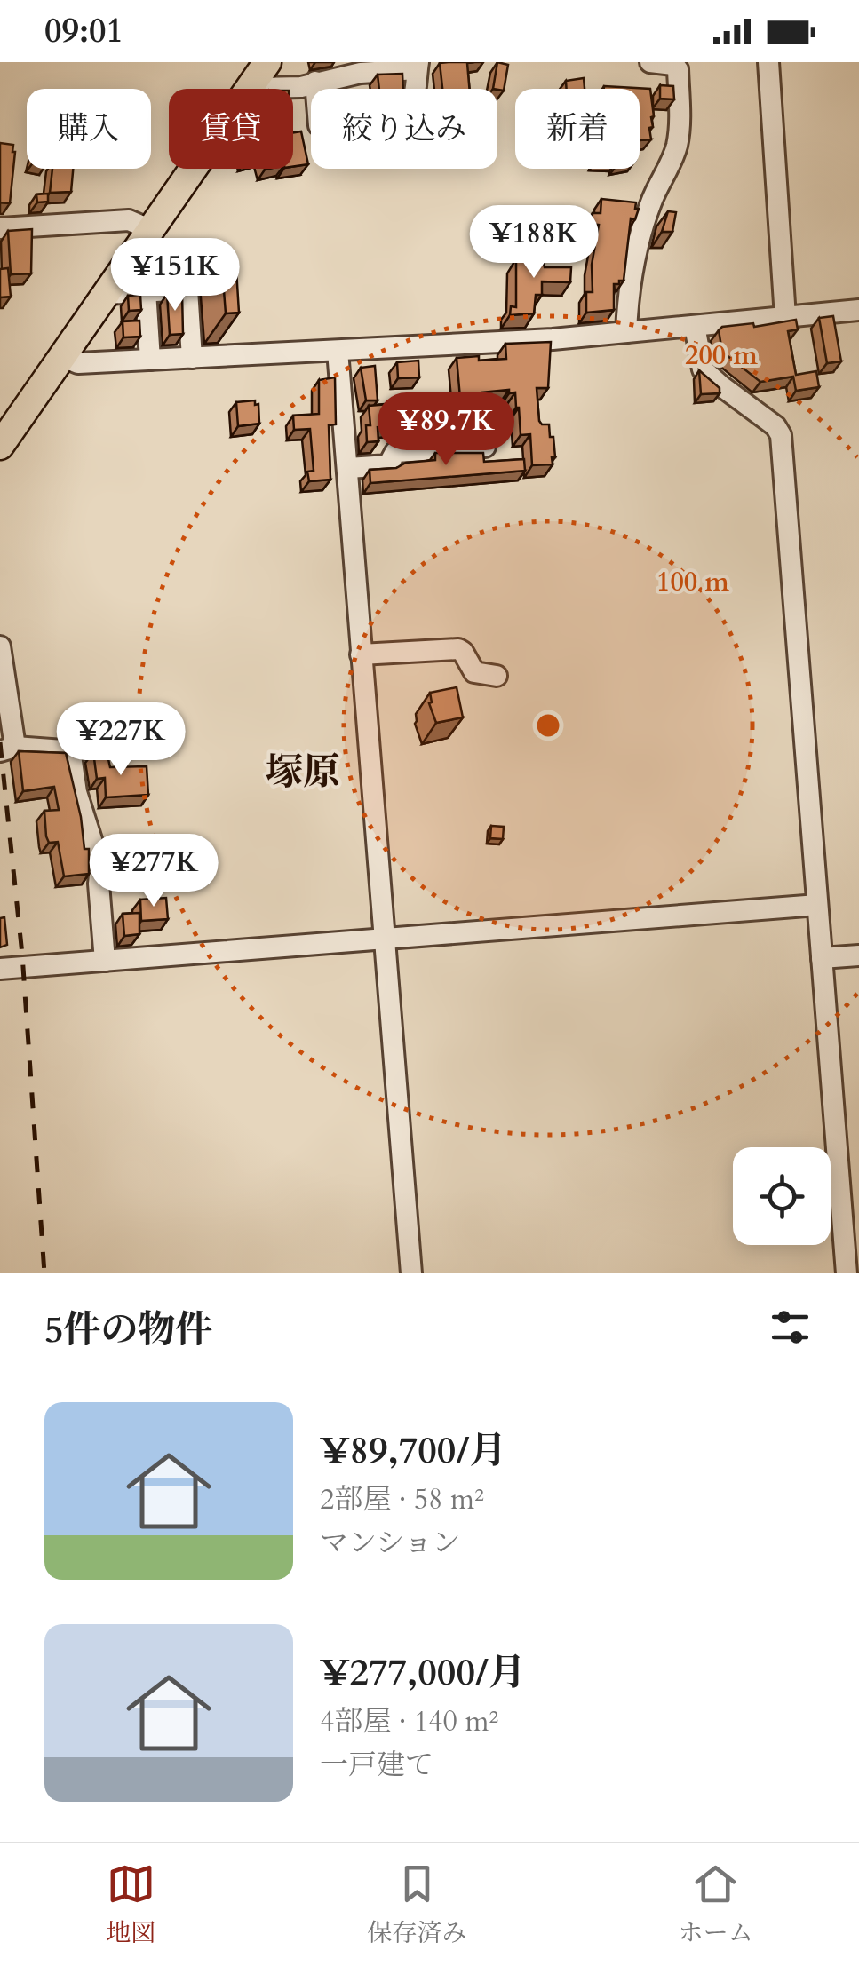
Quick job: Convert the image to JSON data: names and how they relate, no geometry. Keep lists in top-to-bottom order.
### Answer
{
  "districts": ["塚原"],
  "page": {
    "status": "09:01",
    "chip": [
      "購入",
      "賃貸",
      "絞り込み",
      "新着"
    ],
    "price": [
      "¥188K",
      "¥151K",
      "¥89.7K",
      "¥227K",
      "¥277K"
    ],
    "heading": "5件の物件",
    "list": [
      {
        "name": "¥89,700/月",
        "note": "2部屋 · 58 m² · マンション"
      },
      {
        "name": "¥277,000/月",
        "note": "4部屋 · 140 m² · 一戸建て"
      }
    ],
    "tabs": ["地図", "保存済み", "ホーム"]
  },
  "rings": ["200 m", "100 m"]
}
